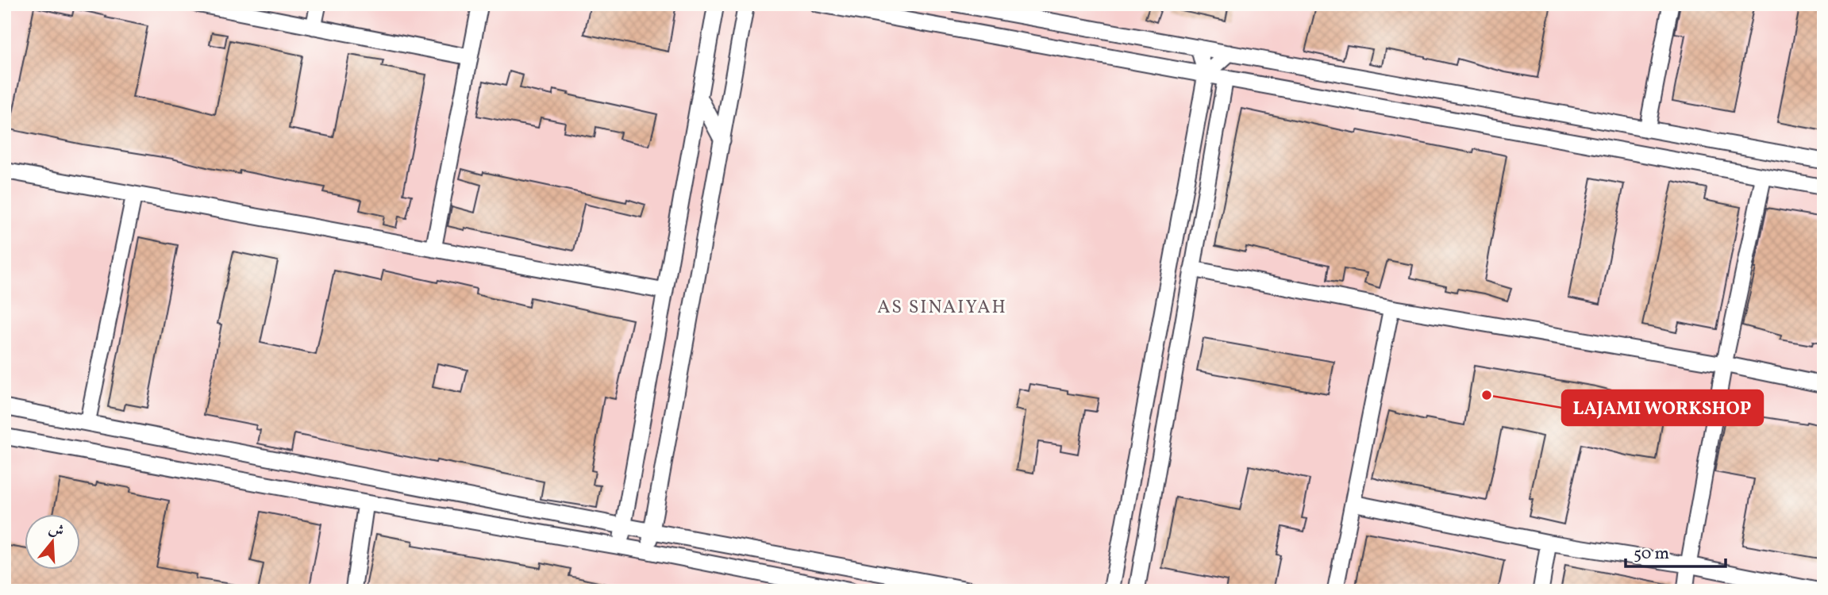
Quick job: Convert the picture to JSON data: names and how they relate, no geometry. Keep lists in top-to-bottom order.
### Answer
{
  "districts": ["AS SINAIYAH"],
  "places": ["LAJAMI WORKSHOP"],
  "scale_bar": "50 m",
  "north": "top"
}
